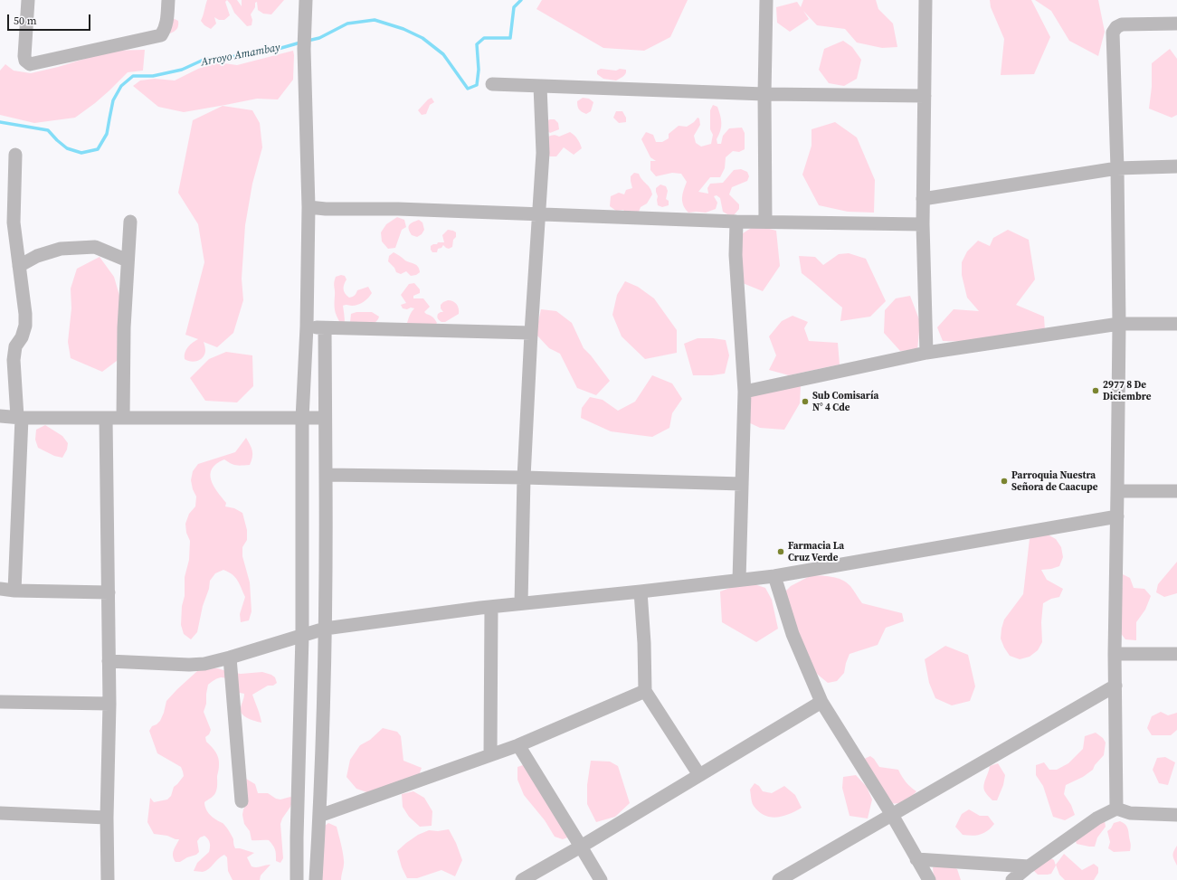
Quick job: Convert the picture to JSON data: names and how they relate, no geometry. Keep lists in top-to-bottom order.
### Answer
{
  "water": ["Arroyo Amambay"],
  "places": [
    "2977 8 De Diciembre",
    "Sub Comisaría N° 4 Cde",
    "Parroquia Nuestra Señora de Caacupe",
    "Farmacia La Cruz Verde"
  ],
  "scale_bar": "50 m"
}
